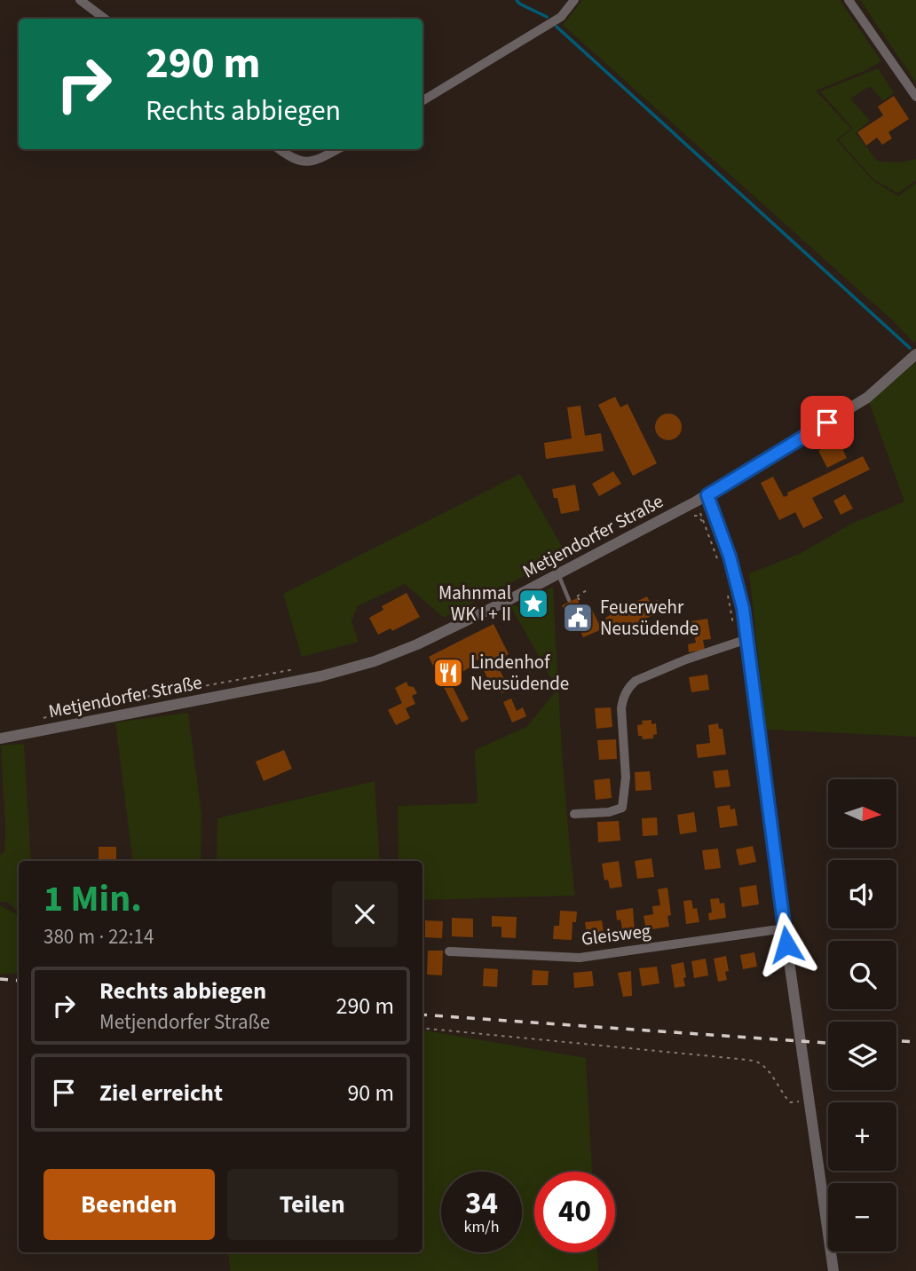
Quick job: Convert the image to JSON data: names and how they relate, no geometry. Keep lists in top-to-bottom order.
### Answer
{
  "streets": {
    "street": ["Metjendorfer Straße", "Gleisweg"]
  },
  "places": {
    "place": ["Mahnmal WK I + II"],
    "public building": ["Feuerwehr Neusüdende"],
    "restaurant": ["Lindenhof Neusüdende"]
  },
  "north": "right",
  "page": {
    "turn": ["290 m", "Rechts abbiegen"],
    "map_buttons": ["+", "−"],
    "heading": ["1 Min.", "380 m · 22:14"],
    "list": [
      {
        "name": "Rechts abbiegen",
        "note": "Metjendorfer Straße",
        "value": "290 m"
      },
      {
        "name": "Ziel erreicht",
        "value": "90 m"
      }
    ],
    "buttons": ["Beenden", "Teilen"],
    "speed": "34 km/h",
    "limit": "40"
  }
}
